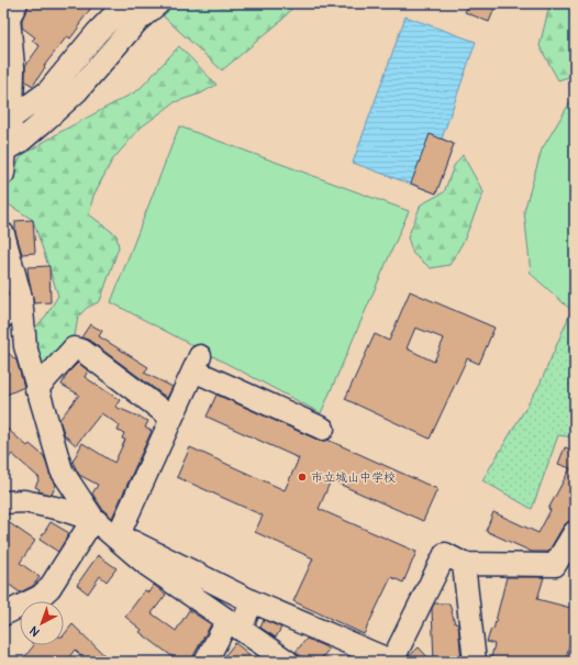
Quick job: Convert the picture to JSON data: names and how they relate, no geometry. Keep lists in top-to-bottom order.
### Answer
{
  "places": ["市立城山中学校"],
  "north": "bottom left"
}
